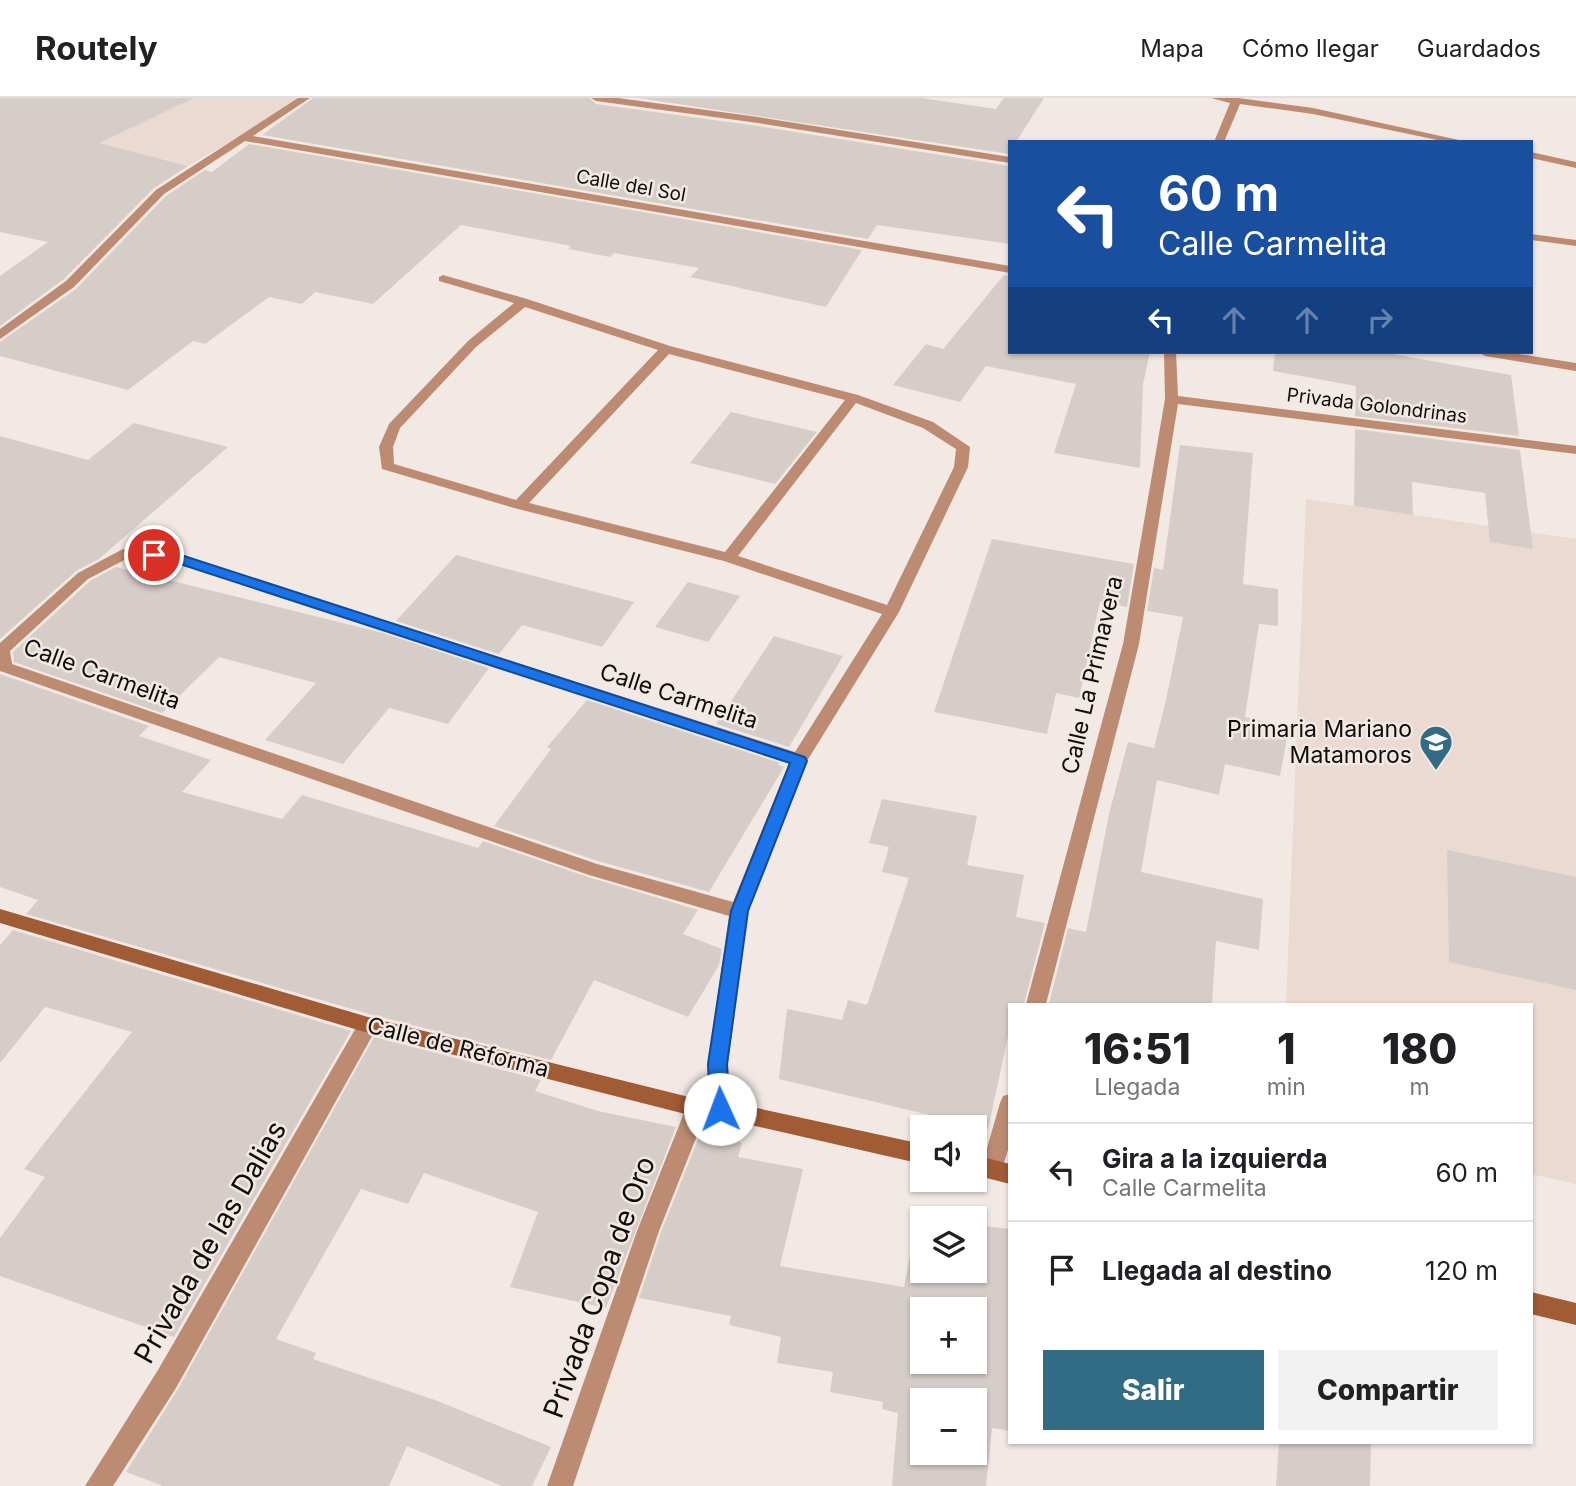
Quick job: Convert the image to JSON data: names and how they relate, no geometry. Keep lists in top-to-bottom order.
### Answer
{
  "streets": {
    "main road": ["Calle de Reforma"],
    "street": [
      "Calle del Sol",
      "Privada Golondrinas",
      "Calle Carmelita",
      "Calle La Primavera",
      "Privada de las Dalias",
      "Privada Copa de Oro"
    ]
  },
  "crossings": [
    ["Privada Golondrinas", "Calle La Primavera"],
    ["Calle de Reforma", "Privada de las Dalias"],
    ["Calle de Reforma", "Privada Copa de Oro"]
  ],
  "places": {
    "school or university": ["Primaria Mariano Matamoros"]
  },
  "page": {
    "header": "Routely",
    "nav": ["Mapa", "Cómo llegar", "Guardados"],
    "turn": ["60 m", "Calle Carmelita"],
    "eta": [
      "16:51",
      "Llegada",
      "1",
      "min",
      "180",
      "m"
    ],
    "map_buttons": ["+", "−"],
    "list": [
      {
        "name": "Gira a la izquierda",
        "note": "Calle Carmelita",
        "value": "60 m"
      },
      {
        "name": "Llegada al destino",
        "value": "120 m"
      }
    ],
    "buttons": ["Salir", "Compartir"]
  }
}
